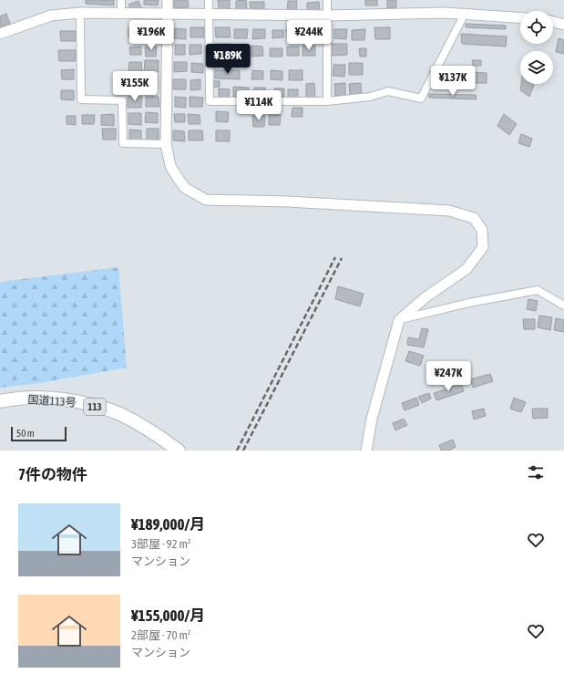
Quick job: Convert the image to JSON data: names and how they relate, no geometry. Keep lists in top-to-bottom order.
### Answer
{
  "streets": {
    "highway": ["国道113号", "113"]
  },
  "scale_bar": "50 m",
  "page": {
    "price": [
      "¥196K",
      "¥244K",
      "¥189K",
      "¥137K",
      "¥155K",
      "¥114K",
      "¥247K"
    ],
    "scale": "50 m",
    "heading": "7件の物件",
    "list": [
      {
        "name": "¥189,000/月",
        "note": "3部屋 · 92 m² · マンション"
      },
      {
        "name": "¥155,000/月",
        "note": "2部屋 · 70 m² · マンション"
      }
    ]
  }
}
